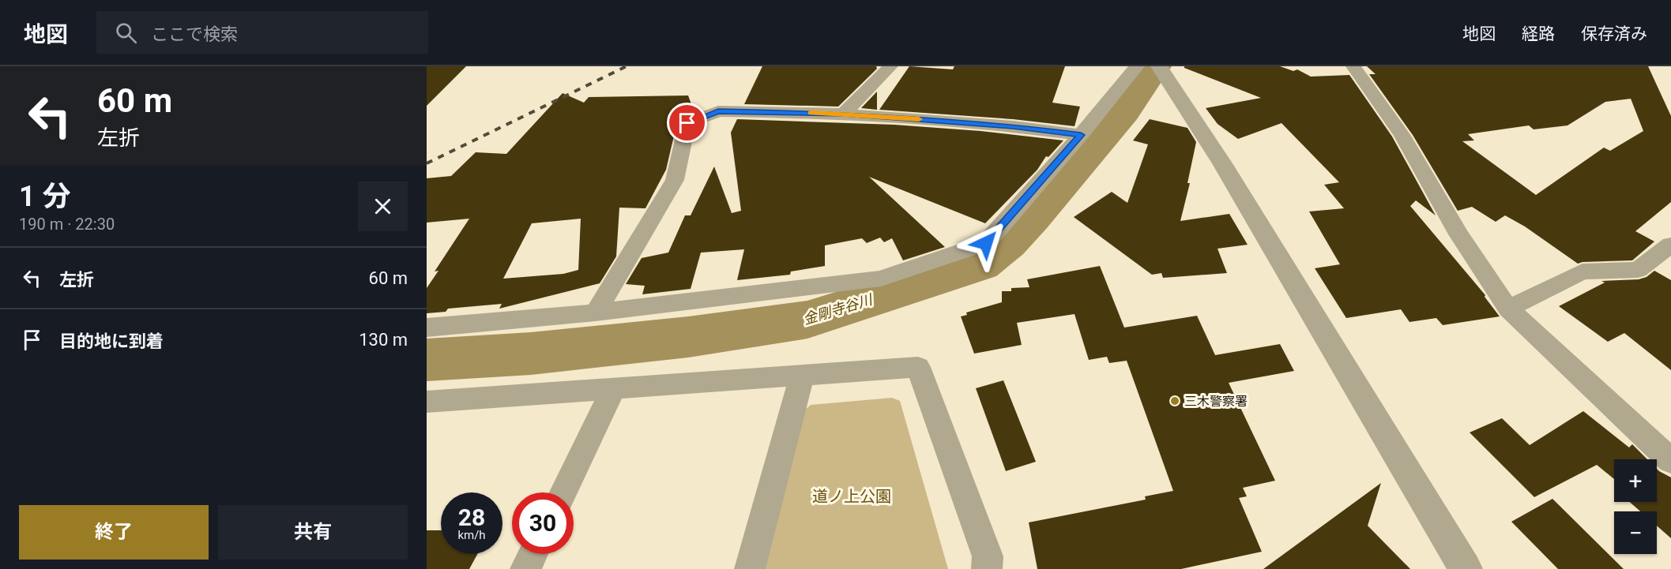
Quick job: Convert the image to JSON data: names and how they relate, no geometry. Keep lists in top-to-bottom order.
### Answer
{
  "water": ["金剛寺谷川"],
  "parks": ["道ノ上公園"],
  "places": ["三木警察署"],
  "page": {
    "header": "地図",
    "search": "ここで検索",
    "nav": ["地図", "経路", "保存済み"],
    "turn": ["60 m", "左折"],
    "heading": ["1 分", "190 m · 22:30"],
    "list": [
      {
        "name": "左折",
        "value": "60 m"
      },
      {
        "name": "目的地に到着",
        "value": "130 m"
      }
    ],
    "map_buttons": ["+", "−"],
    "speed": "28 km/h",
    "limit": "30",
    "buttons": ["終了", "共有"]
  }
}
